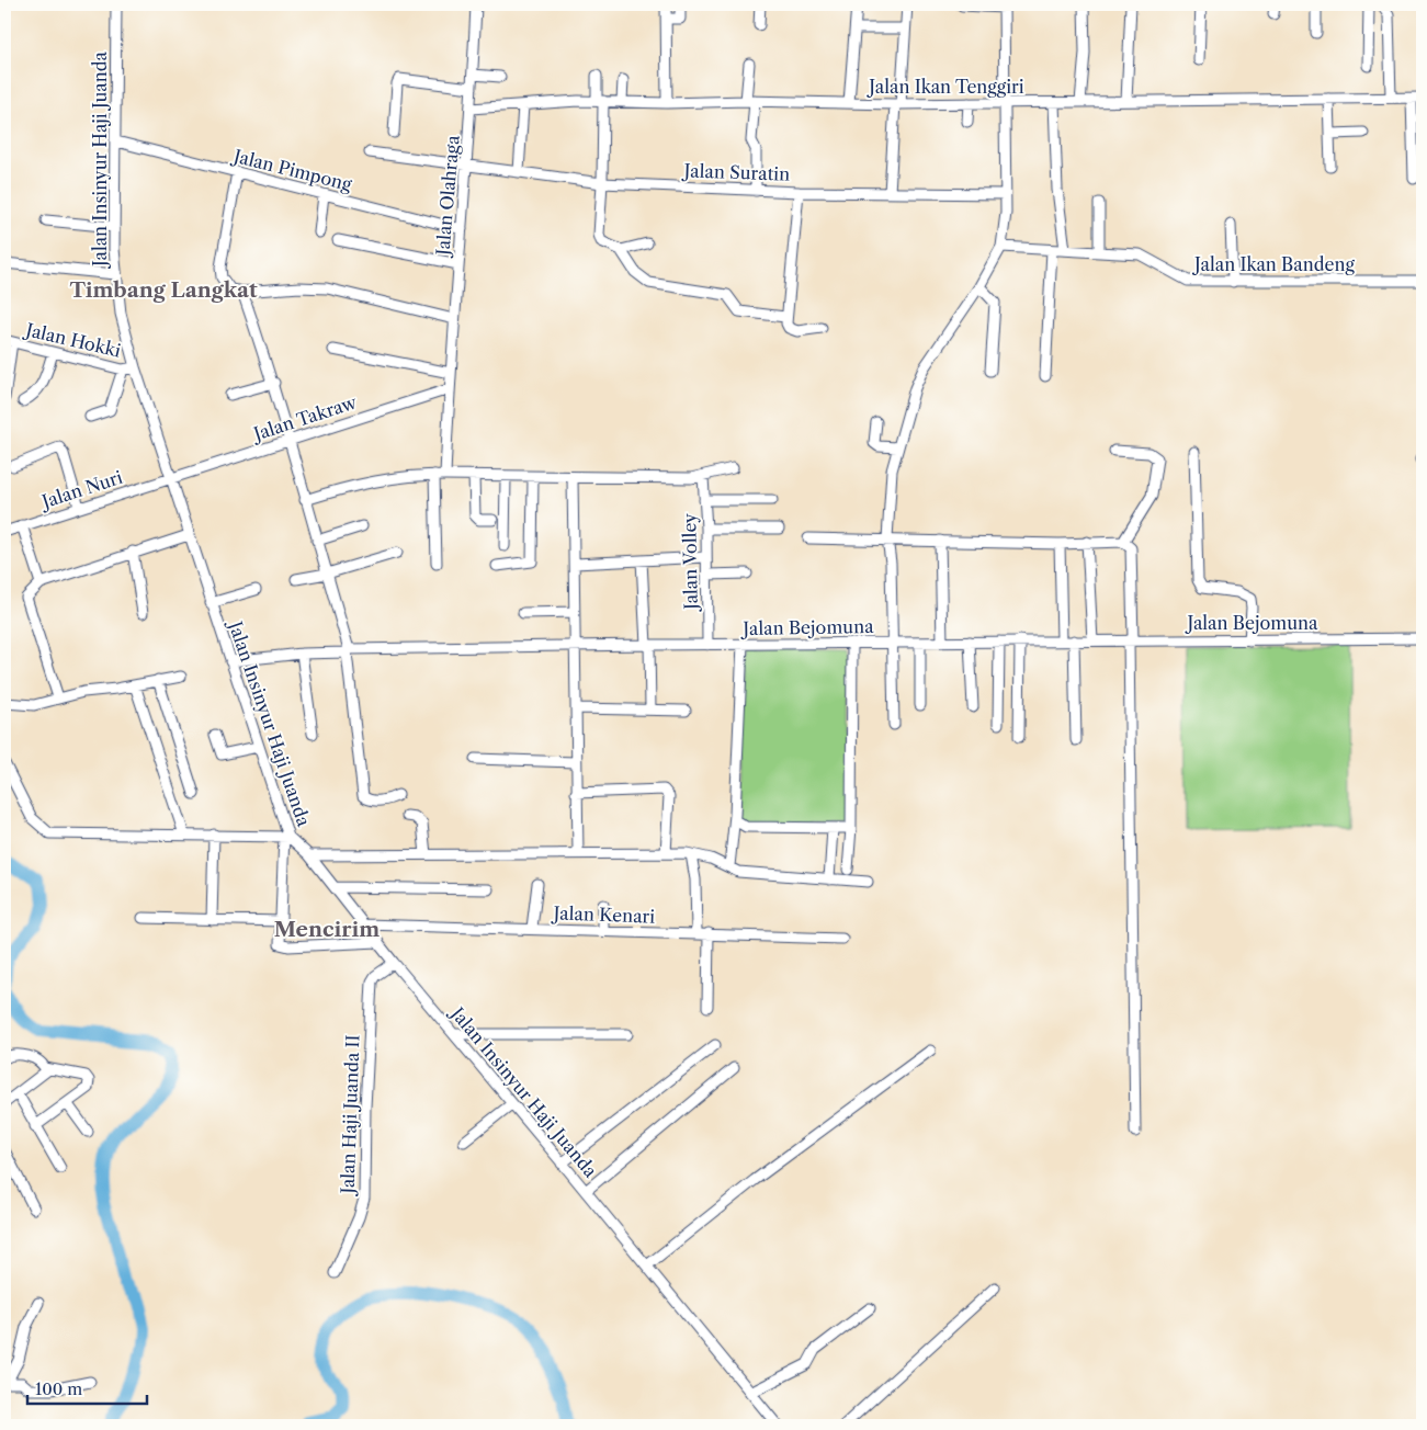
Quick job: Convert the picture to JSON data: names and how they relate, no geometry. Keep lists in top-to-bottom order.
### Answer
{
  "streets": {
    "street": [
      "Jalan Ikan Tenggiri",
      "Jalan Insinyur Haji Juanda",
      "Jalan Pimpong",
      "Jalan Suratin",
      "Jalan Olahraga",
      "Jalan Ikan Bandeng",
      "Jalan Hokki",
      "Jalan Takraw",
      "Jalan Nuri",
      "Jalan Volley",
      "Jalan Bejomuna",
      "Jalan Kenari",
      "Jalan Haji Juanda II"
    ]
  },
  "crossings": [
    ["Jalan Ikan Tenggiri", "Jalan Olahraga"],
    ["Jalan Insinyur Haji Juanda", "Jalan Pimpong"],
    ["Jalan Insinyur Haji Juanda", "Jalan Hokki"],
    ["Jalan Insinyur Haji Juanda", "Jalan Takraw"],
    ["Jalan Insinyur Haji Juanda", "Jalan Nuri"],
    ["Jalan Insinyur Haji Juanda", "Jalan Bejomuna"],
    ["Jalan Insinyur Haji Juanda", "Jalan Kenari"],
    ["Jalan Insinyur Haji Juanda", "Jalan Haji Juanda II"],
    ["Jalan Pimpong", "Jalan Olahraga"],
    ["Jalan Suratin", "Jalan Olahraga"],
    ["Jalan Olahraga", "Jalan Takraw"],
    ["Jalan Takraw", "Jalan Nuri"],
    ["Jalan Volley", "Jalan Bejomuna"]
  ],
  "districts": ["Timbang Langkat", "Mencirim"],
  "scale_bar": "100 m"
}
